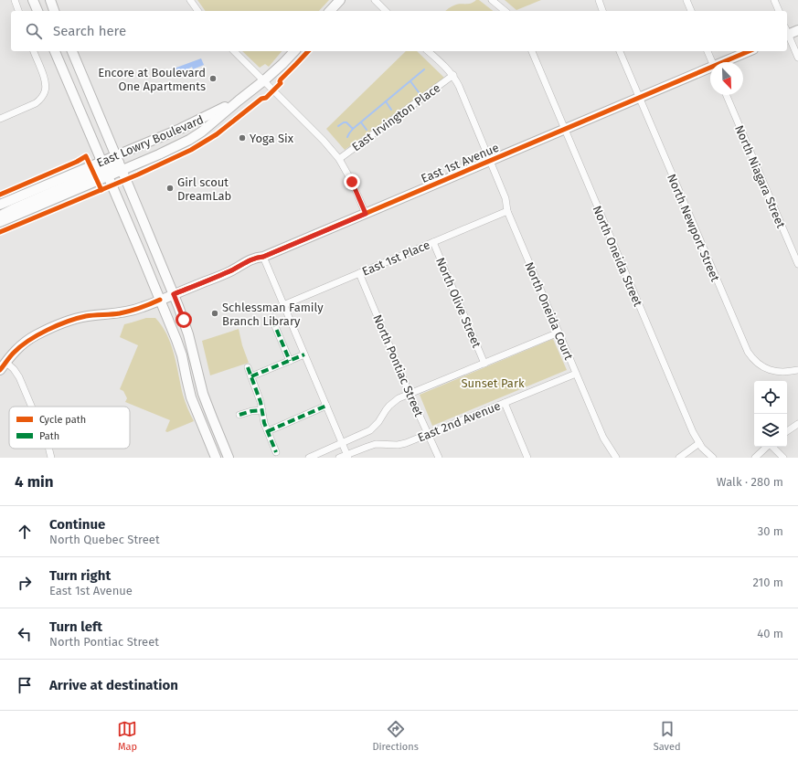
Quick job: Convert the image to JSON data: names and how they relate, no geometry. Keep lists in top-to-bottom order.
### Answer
{
  "streets": {
    "main road": ["East Lowry Boulevard", "East 1st Avenue"],
    "street": [
      "East Irvington Place",
      "North Niagara Street",
      "North Newport Street",
      "North Oneida Street",
      "East 1st Place",
      "North Olive Street",
      "North Oneida Court",
      "North Pontiac Street",
      "East 2nd Avenue"
    ]
  },
  "crossings": [
    ["East Irvington Place", "North Oneida Court"],
    ["East 1st Avenue", "North Newport Street"],
    ["East 1st Avenue", "North Oneida Street"],
    ["East 1st Avenue", "North Oneida Court"],
    ["East 1st Place", "North Olive Street"],
    ["East 1st Place", "North Oneida Court"],
    ["East 1st Place", "North Pontiac Street"],
    ["North Oneida Court", "East 2nd Avenue"],
    ["North Pontiac Street", "East 2nd Avenue"]
  ],
  "parks": ["Sunset Park"],
  "places": [
    "Encore at Boulevard One Apartments",
    "Yoga Six",
    "Girl scout DreamLab",
    "Schlessman Family Branch Library"
  ],
  "legend": ["Cycle path", "Path"],
  "north": "bottom right",
  "page": {
    "search": "Search here",
    "heading": ["4 min", "Walk · 280 m"],
    "list": [
      ["Continue", "North Quebec Street", "30 m"],
      ["Turn right", "East 1st Avenue", "210 m"],
      ["Turn left", "North Pontiac Street", "40 m"],
      "Arrive at destination"
    ],
    "nav": ["Map", "Directions", "Saved"]
  }
}
